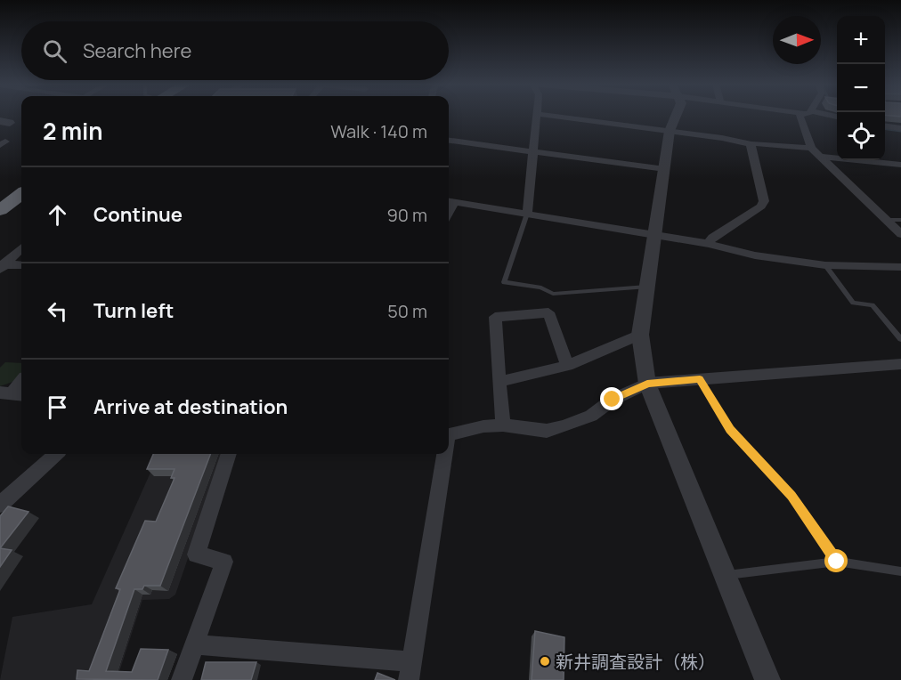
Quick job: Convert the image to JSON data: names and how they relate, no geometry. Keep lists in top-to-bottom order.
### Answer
{
  "places": ["新井調査設計（株）"],
  "north": "right",
  "page": {
    "map_buttons": ["+", "−"],
    "search": "Search here",
    "heading": ["2 min", "Walk · 140 m"],
    "list": [
      ["Continue", "90 m"],
      ["Turn left", "50 m"],
      "Arrive at destination"
    ]
  }
}
